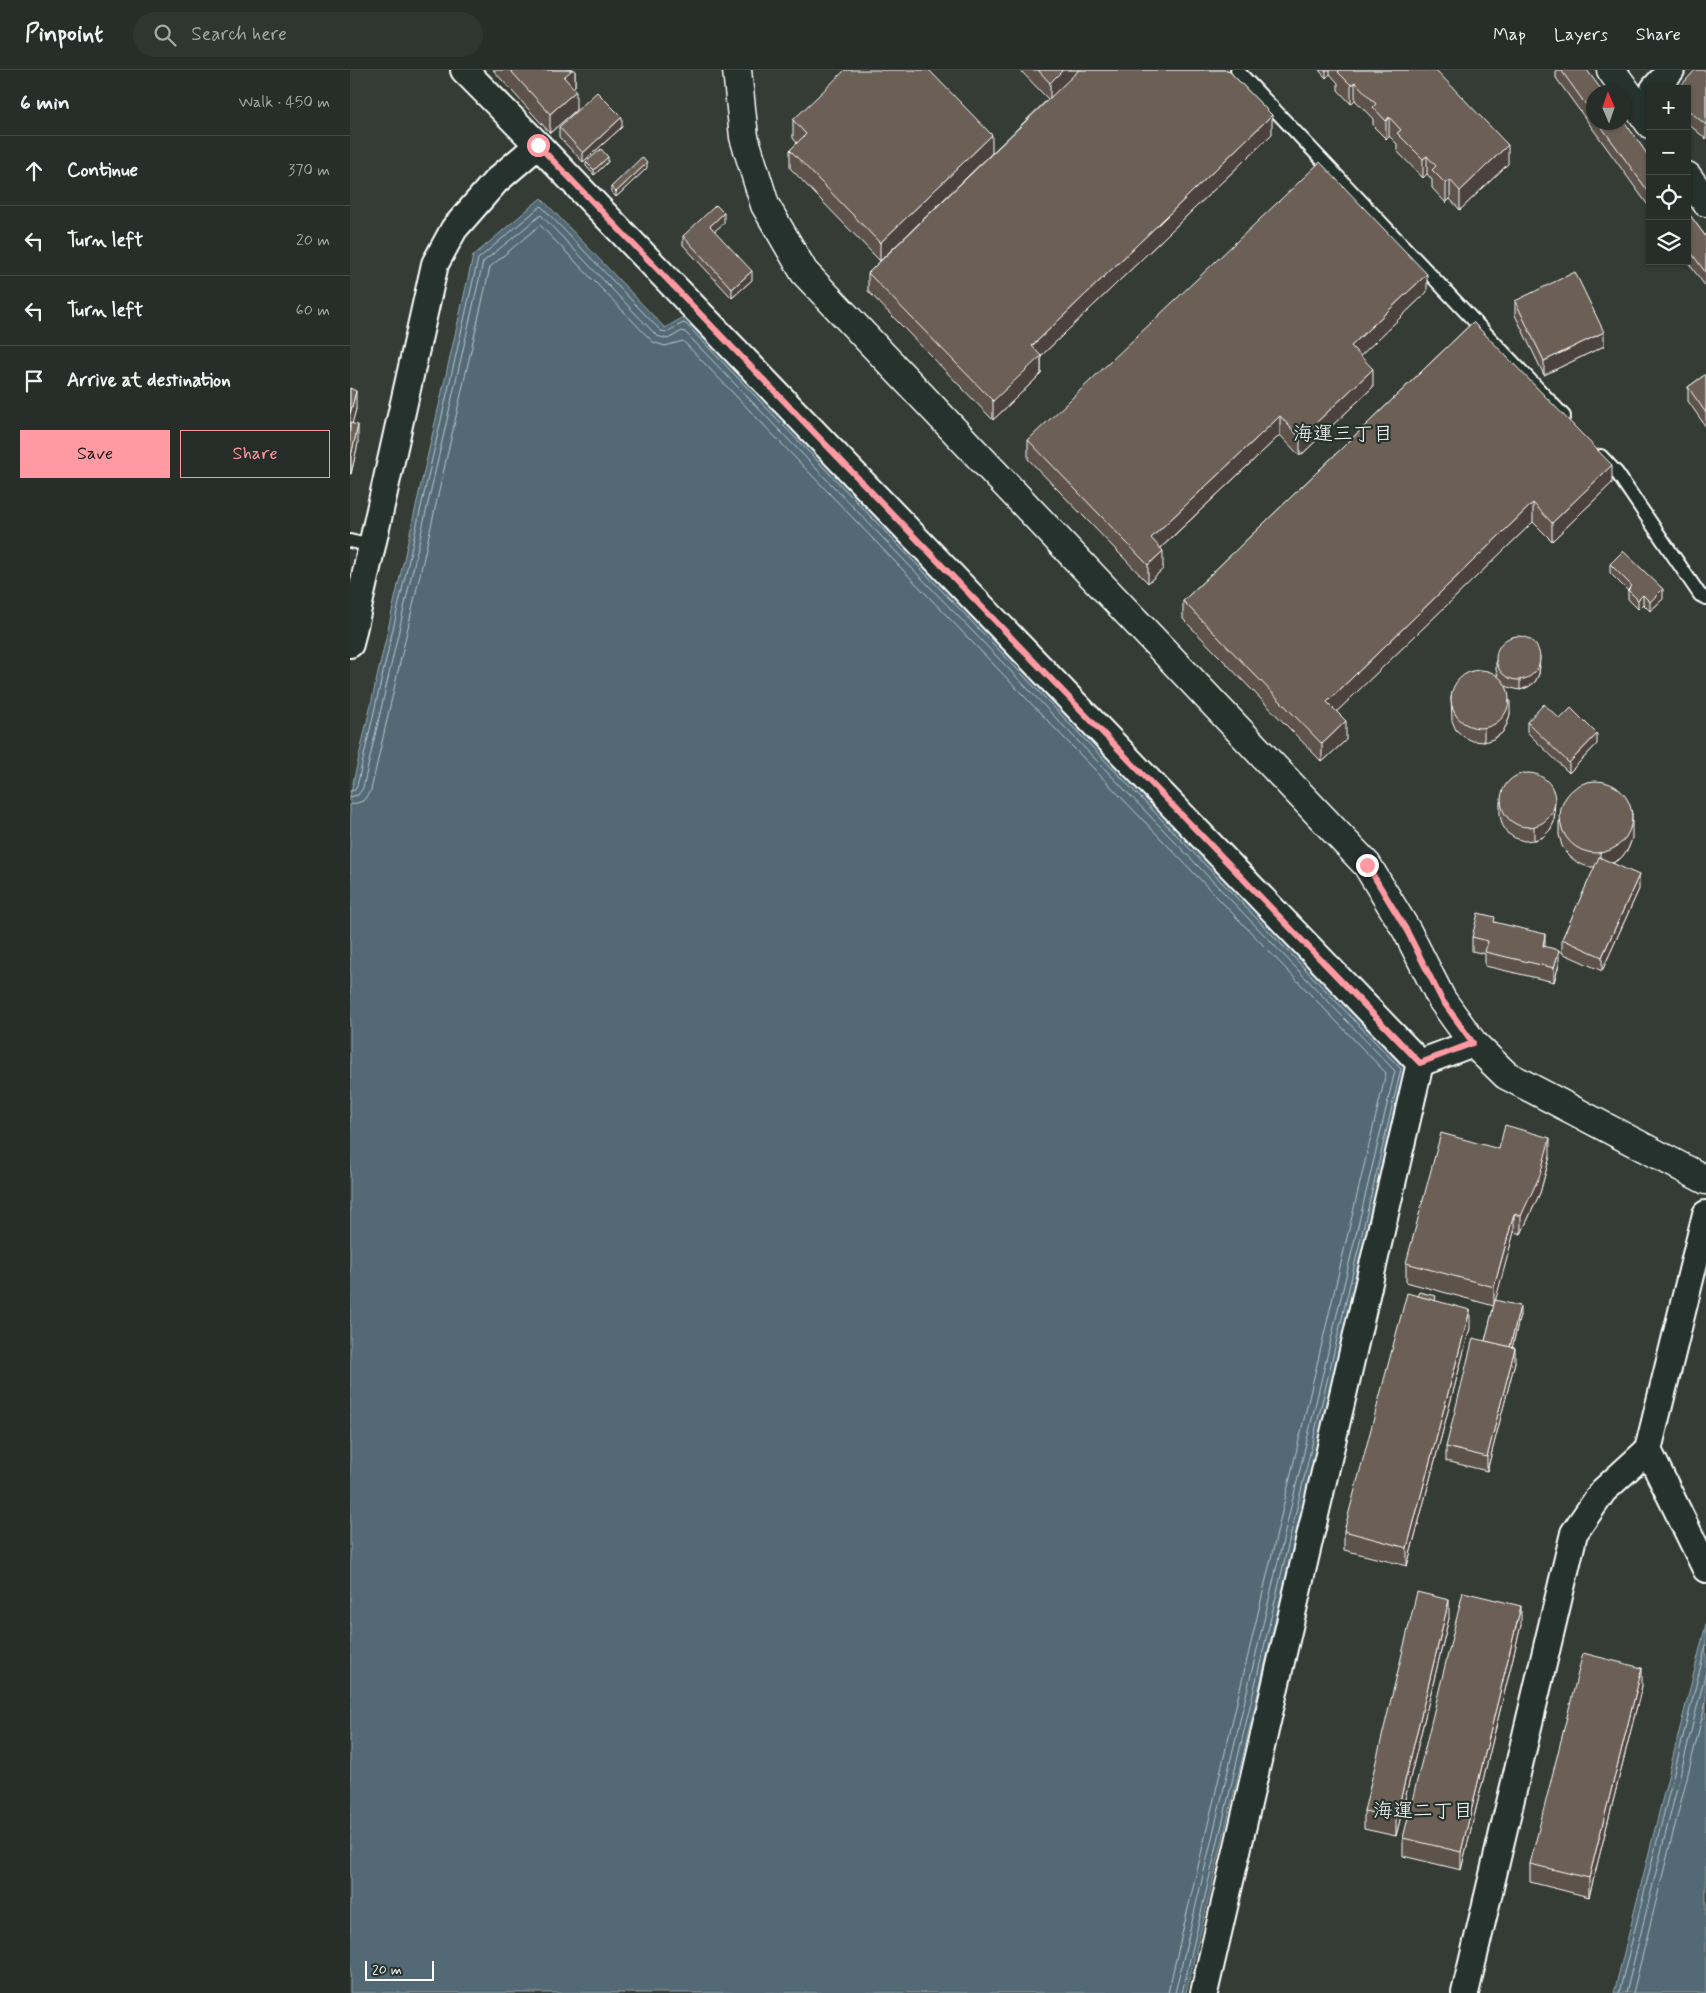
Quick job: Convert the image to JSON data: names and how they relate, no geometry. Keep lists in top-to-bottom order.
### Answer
{
  "districts": ["海運三丁目", "海運二丁目"],
  "scale_bar": "20 m",
  "north": "top",
  "page": {
    "header": "Pinpoint",
    "search": "Search here",
    "nav": ["Map", "Layers", "Share"],
    "heading": ["6 min", "Walk · 450 m"],
    "map_buttons": ["+", "−"],
    "list": [
      ["Continue", "370 m"],
      ["Turn left", "20 m"],
      ["Turn left", "60 m"],
      "Arrive at destination"
    ],
    "buttons": ["Save", "Share"],
    "scale": "20 m"
  }
}
